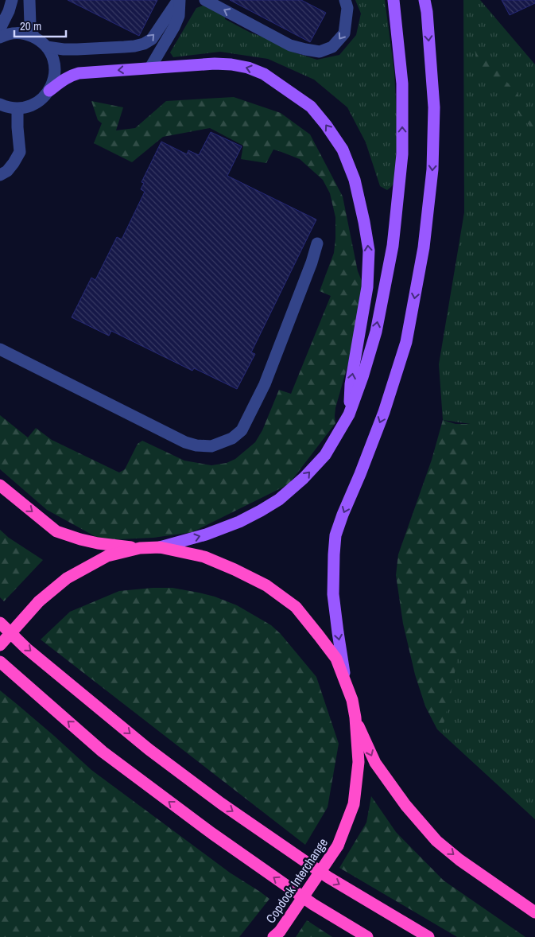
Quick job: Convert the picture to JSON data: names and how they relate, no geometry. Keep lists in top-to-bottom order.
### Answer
{
  "streets": {
    "highway": ["Copdock Interchange"]
  },
  "scale_bar": "20 m"
}
